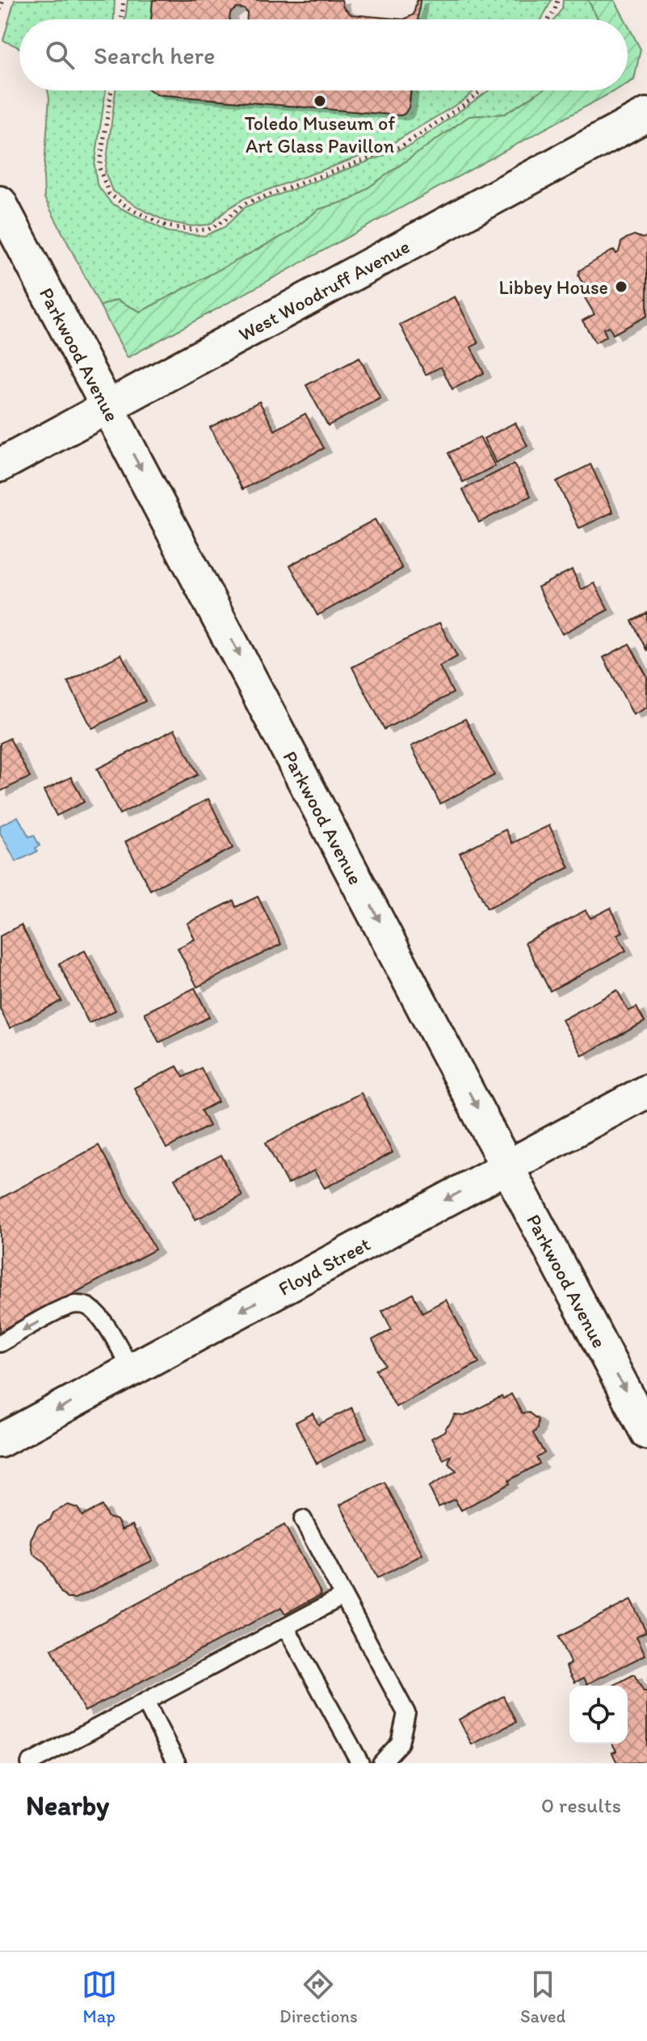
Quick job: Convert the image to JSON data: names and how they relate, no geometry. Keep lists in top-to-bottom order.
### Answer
{
  "streets": {
    "street": ["West Woodruff Avenue", "Parkwood Avenue", "Floyd Street"]
  },
  "crossings": [
    ["West Woodruff Avenue", "Parkwood Avenue"],
    ["Parkwood Avenue", "Floyd Street"]
  ],
  "one_way": ["Parkwood Avenue", "Floyd Street"],
  "places": ["Toledo Museum of Art Glass Pavillon", "Libbey House"],
  "page": {
    "search": "Search here",
    "heading": ["Nearby", "0 results"],
    "nav": ["Map", "Directions", "Saved"]
  }
}
